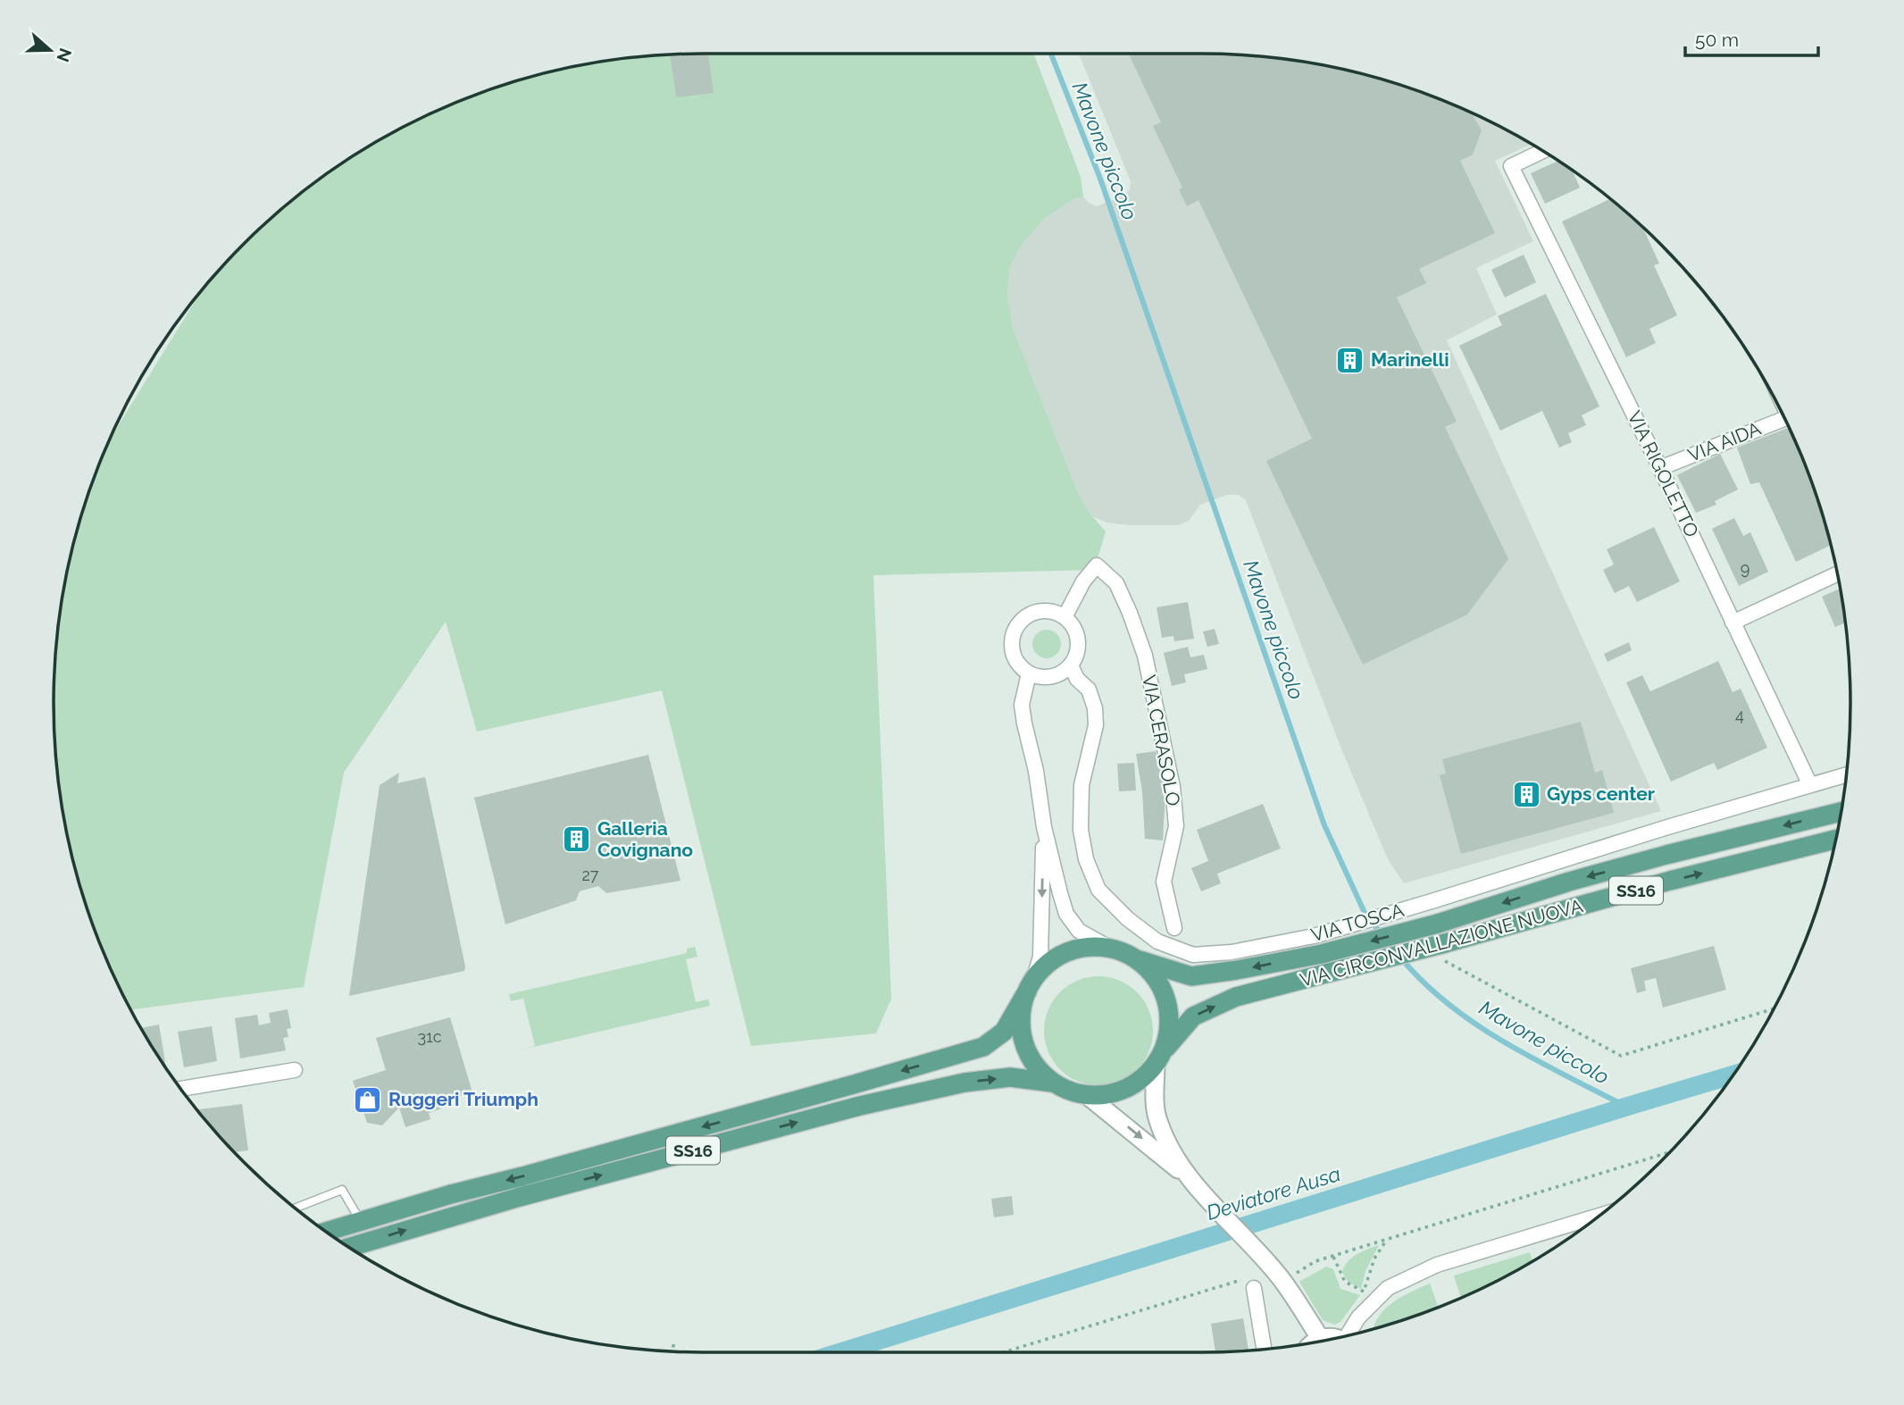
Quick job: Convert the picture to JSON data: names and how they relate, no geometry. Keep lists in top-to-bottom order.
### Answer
{
  "streets": {
    "main road": ["SS16", "VIA CIRCONVALLAZIONE NUOVA"],
    "street": [
      "VIA AIDA",
      "VIA RIGOLETTO",
      "VIA CERASOLO",
      "VIA TOSCA"
    ]
  },
  "crossings": [
    ["VIA AIDA", "VIA RIGOLETTO"],
    ["VIA RIGOLETTO", "VIA TOSCA"],
    ["VIA CERASOLO", "VIA TOSCA"],
    ["SS16", "VIA CIRCONVALLAZIONE NUOVA"]
  ],
  "water": ["Mavone piccolo", "Deviatore Ausa"],
  "places": {
    "building": ["Marinelli", "Gyps center", "Galleria Covignano"],
    "shop": ["Ruggeri Triumph"]
  },
  "house_numbers": [
    "9",
    "4",
    "27",
    "31c"
  ],
  "scale_bar": "50 m",
  "north": "right"
}
